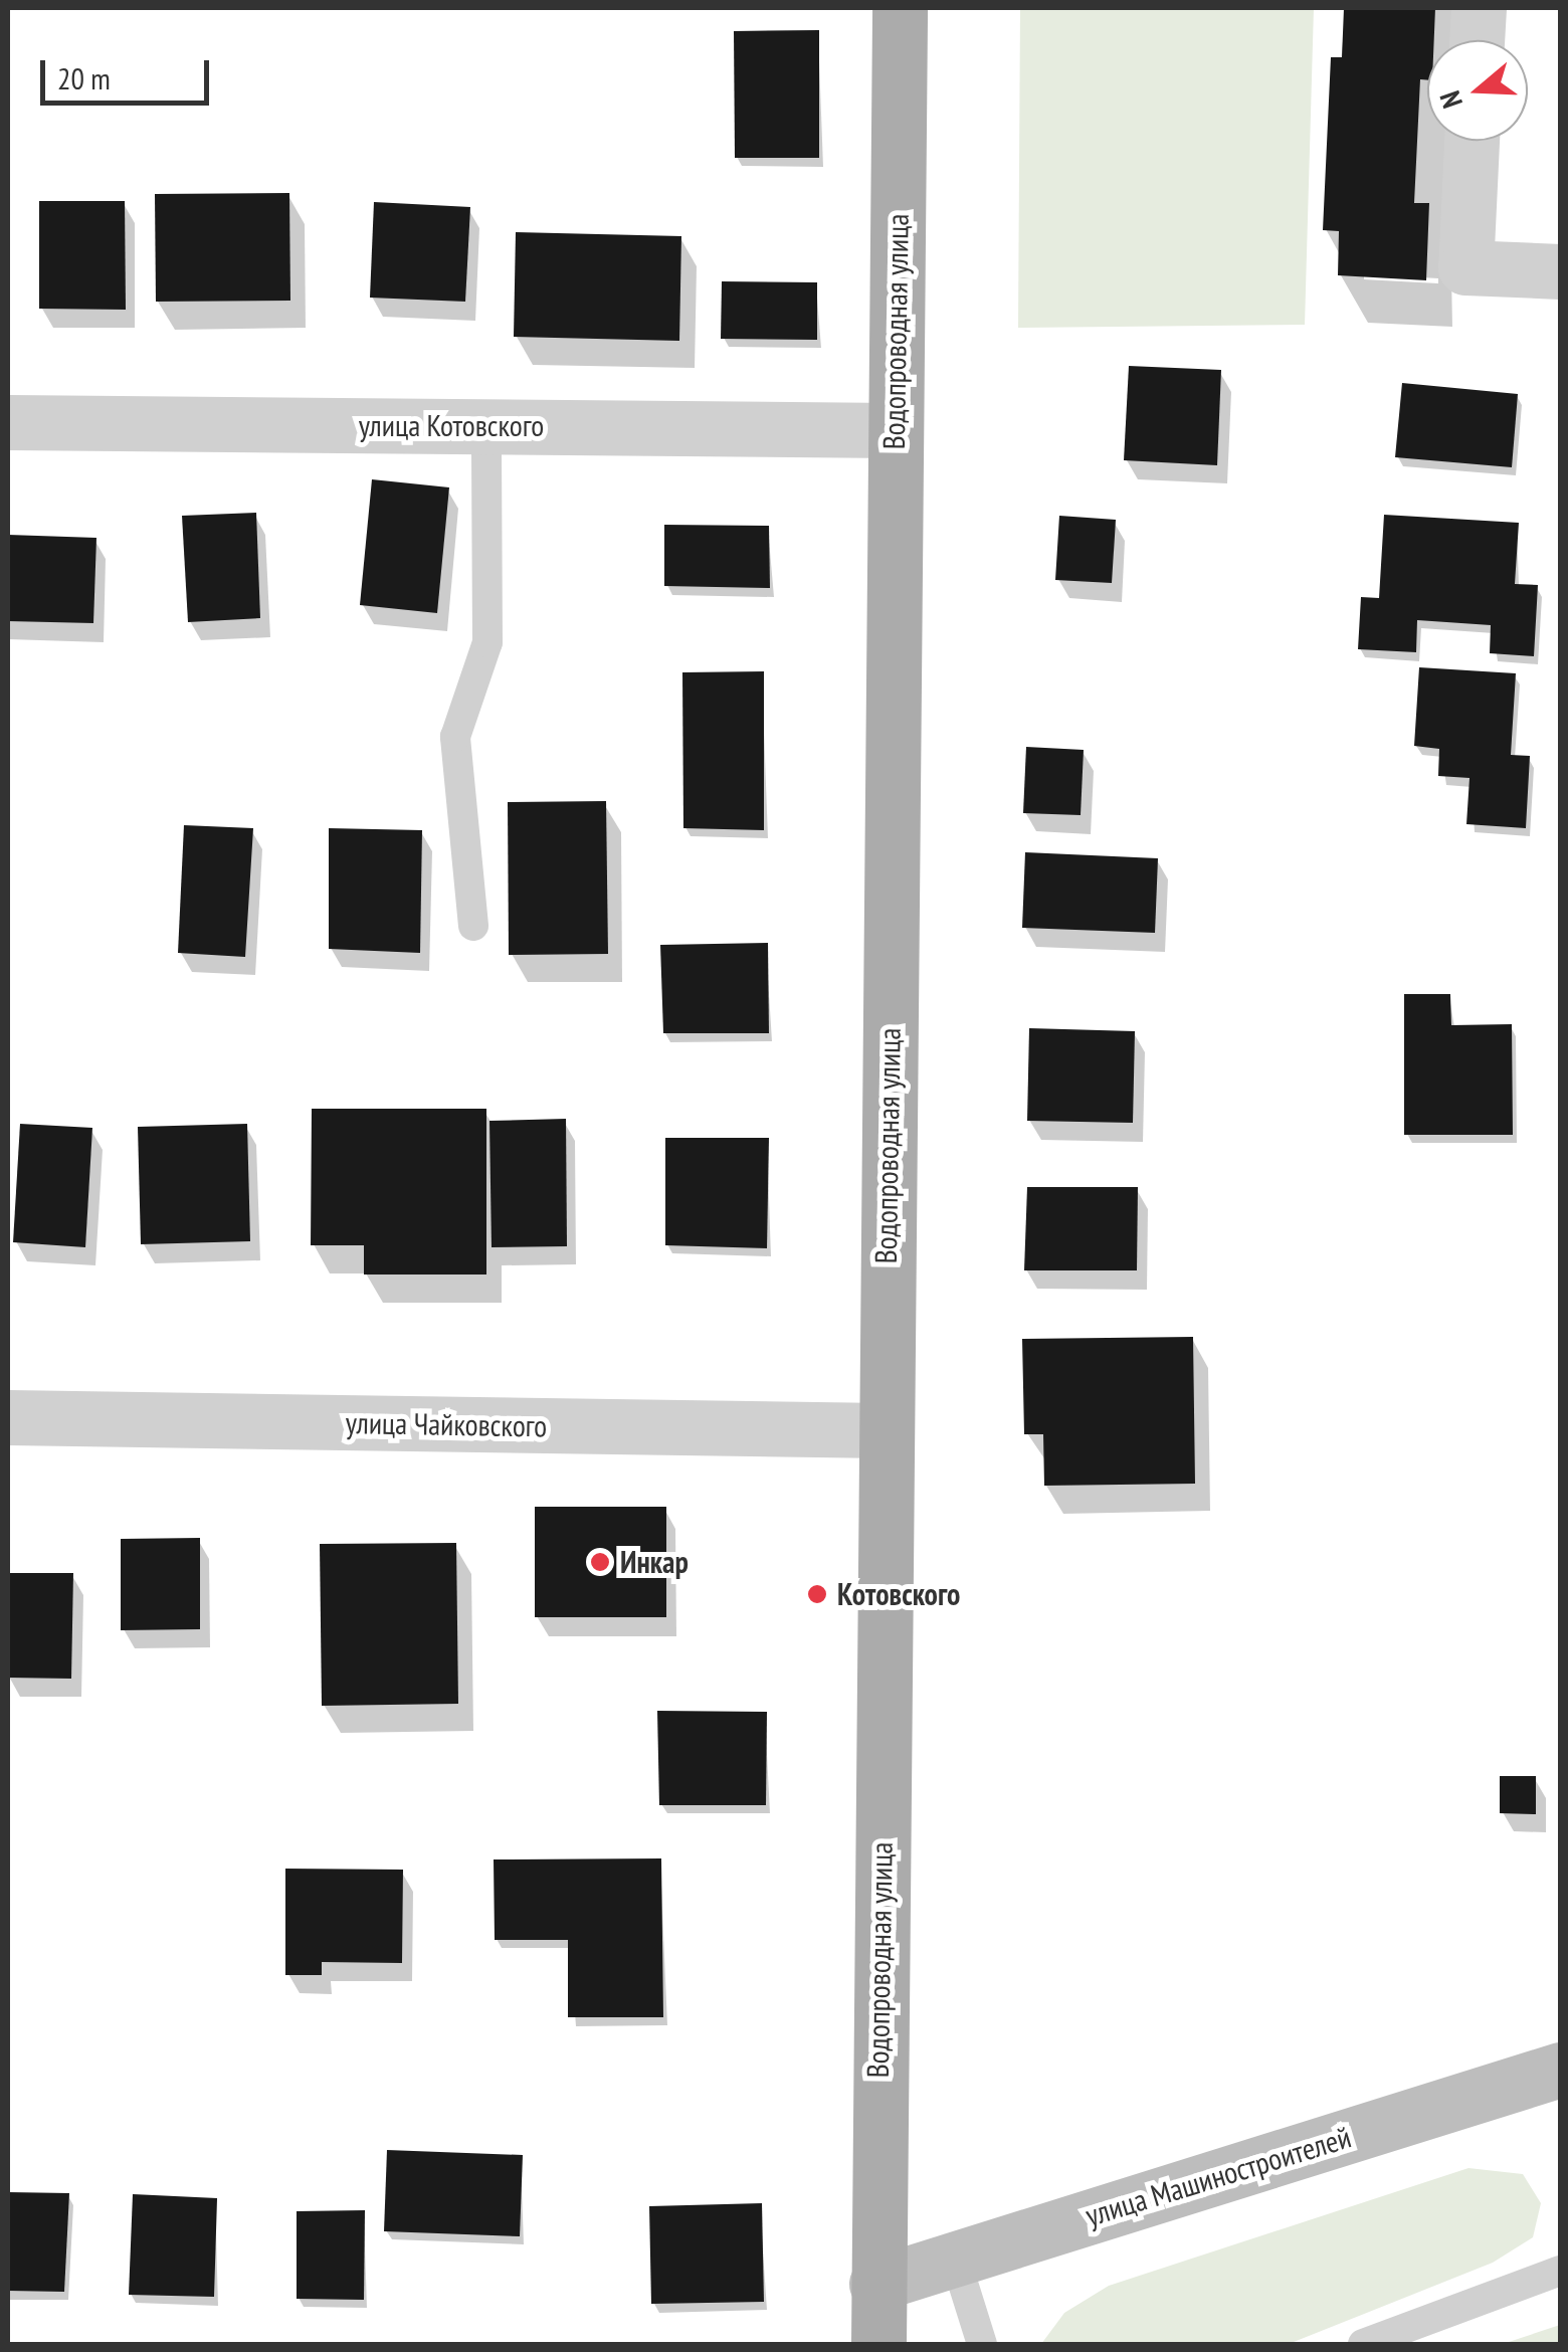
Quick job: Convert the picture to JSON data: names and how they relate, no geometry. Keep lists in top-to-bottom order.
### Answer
{
  "streets": {
    "main road": ["Водопроводная улица", "улица Машиностроителей"],
    "street": ["улица Котовского", "улица Чайковского"]
  },
  "crossings": [
    ["Водопроводная улица", "улица Котовского"],
    ["Водопроводная улица", "улица Чайковского"],
    ["Водопроводная улица", "улица Машиностроителей"]
  ],
  "places": ["Инкар", "Котовского"],
  "scale_bar": "20 m",
  "north": "left"
}
